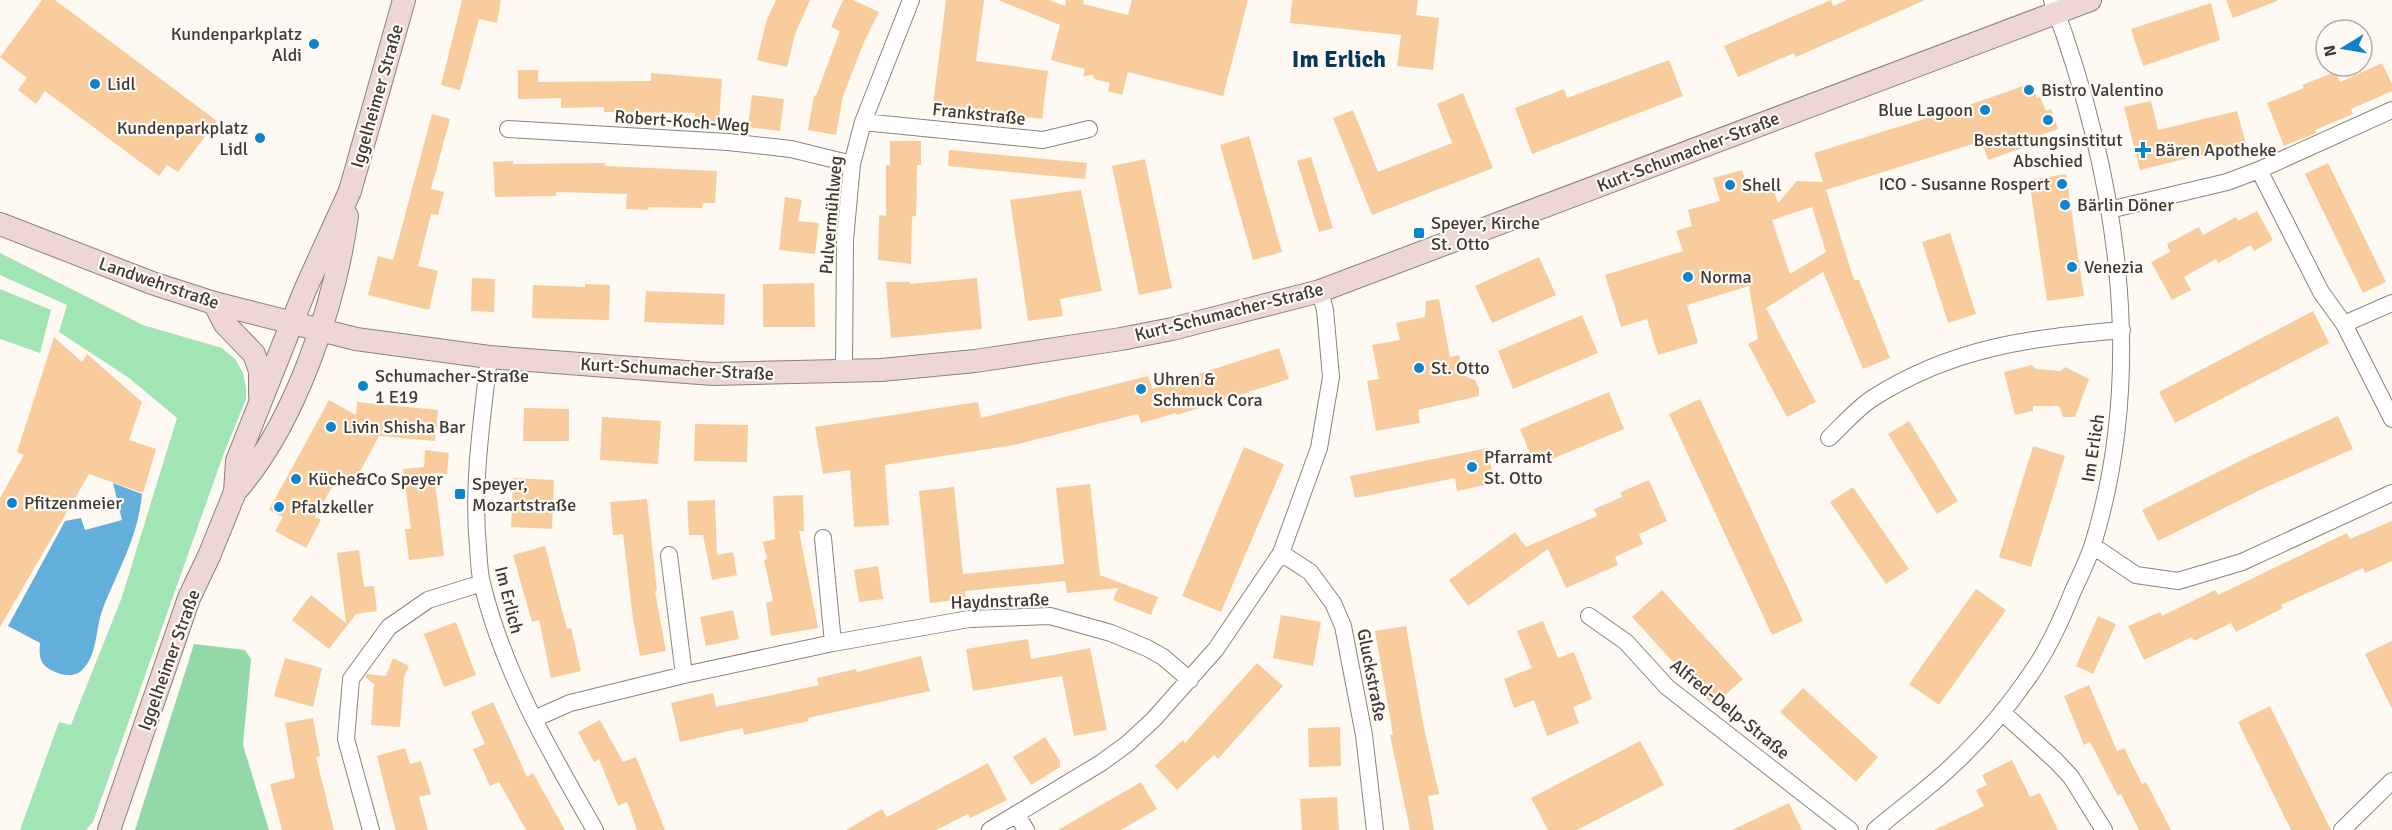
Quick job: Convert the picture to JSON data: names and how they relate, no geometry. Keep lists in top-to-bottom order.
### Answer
{
  "streets": {
    "main road": ["Iggelheimer Straße", "Kurt-Schumacher-Straße", "Landwehrstraße"],
    "street": [
      "Frankstraße",
      "Robert-Koch-Weg",
      "Pulvermühlweg",
      "Im Erlich",
      "Haydnstraße",
      "Gluckstraße",
      "Alfred-Delp-Straße"
    ]
  },
  "crossings": [
    ["Iggelheimer Straße", "Kurt-Schumacher-Straße"],
    ["Iggelheimer Straße", "Landwehrstraße"],
    ["Frankstraße", "Pulvermühlweg"],
    ["Robert-Koch-Weg", "Pulvermühlweg"],
    ["Kurt-Schumacher-Straße", "Pulvermühlweg"],
    ["Kurt-Schumacher-Straße", "Landwehrstraße"],
    ["Kurt-Schumacher-Straße", "Im Erlich"],
    ["Im Erlich", "Haydnstraße"]
  ],
  "districts": ["Im Erlich"],
  "places": {
    "other": [
      "Kundenparkplatz Aldi",
      "Lidl",
      "Bistro Valentino",
      "Blue Lagoon",
      "Bestattungsinstitut Abschied",
      "Kundenparkplatz Lidl",
      "ICO - Susanne Rospert",
      "Shell",
      "Bärlin Döner",
      "Venezia",
      "Norma",
      "St. Otto",
      "Schumacher-Straße 1 E19",
      "Uhren & Schmuck Cora",
      "Livin Shisha Bar",
      "Pfarramt St. Otto",
      "Küche&Co Speyer",
      "Pfitzenmeier",
      "Pfalzkeller"
    ],
    "health": ["Bären Apotheke"],
    "transit": ["Speyer, Kirche St. Otto", "Speyer, Mozartstraße"]
  },
  "north": "left"
}
